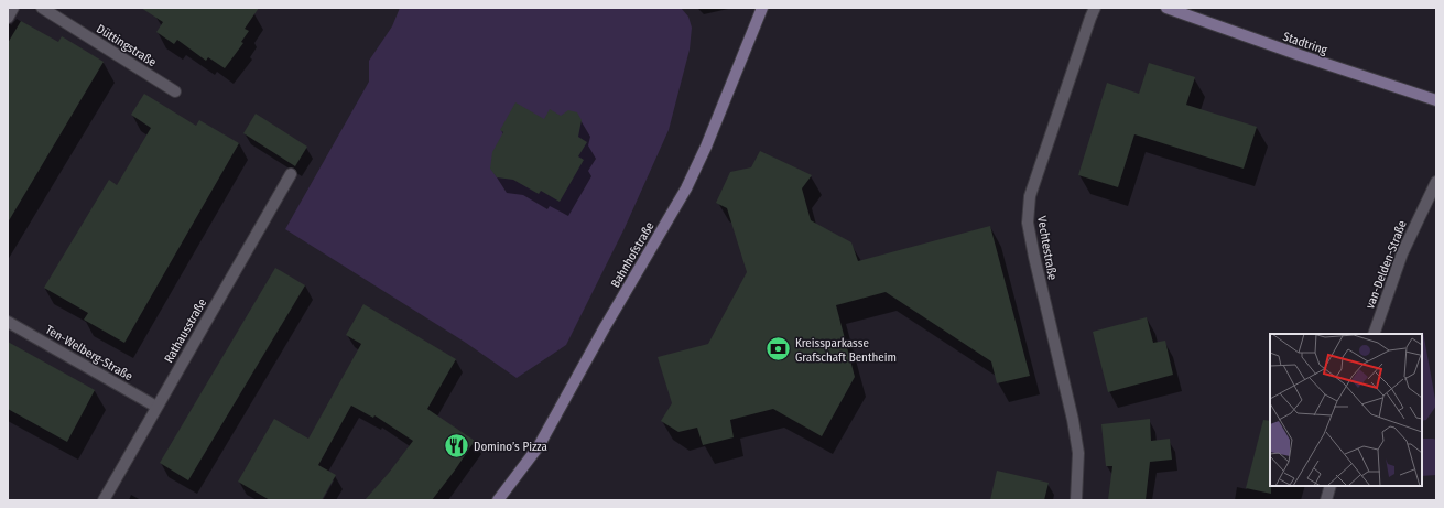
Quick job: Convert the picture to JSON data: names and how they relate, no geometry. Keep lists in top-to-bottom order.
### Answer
{
  "streets": {
    "street": [
      "Stadtring",
      "Düttingstraße",
      "Vechtestraße",
      "Bahnhofstraße",
      "van-Delden-Straße",
      "Rathausstraße",
      "Ten-Welberg-Straße"
    ]
  },
  "crossings": [
    ["Rathausstraße", "Ten-Welberg-Straße"]
  ],
  "places": {
    "bank": ["Kreissparkasse Grafschaft Bentheim"],
    "restaurant": ["Domino’s Pizza"]
  }
}
